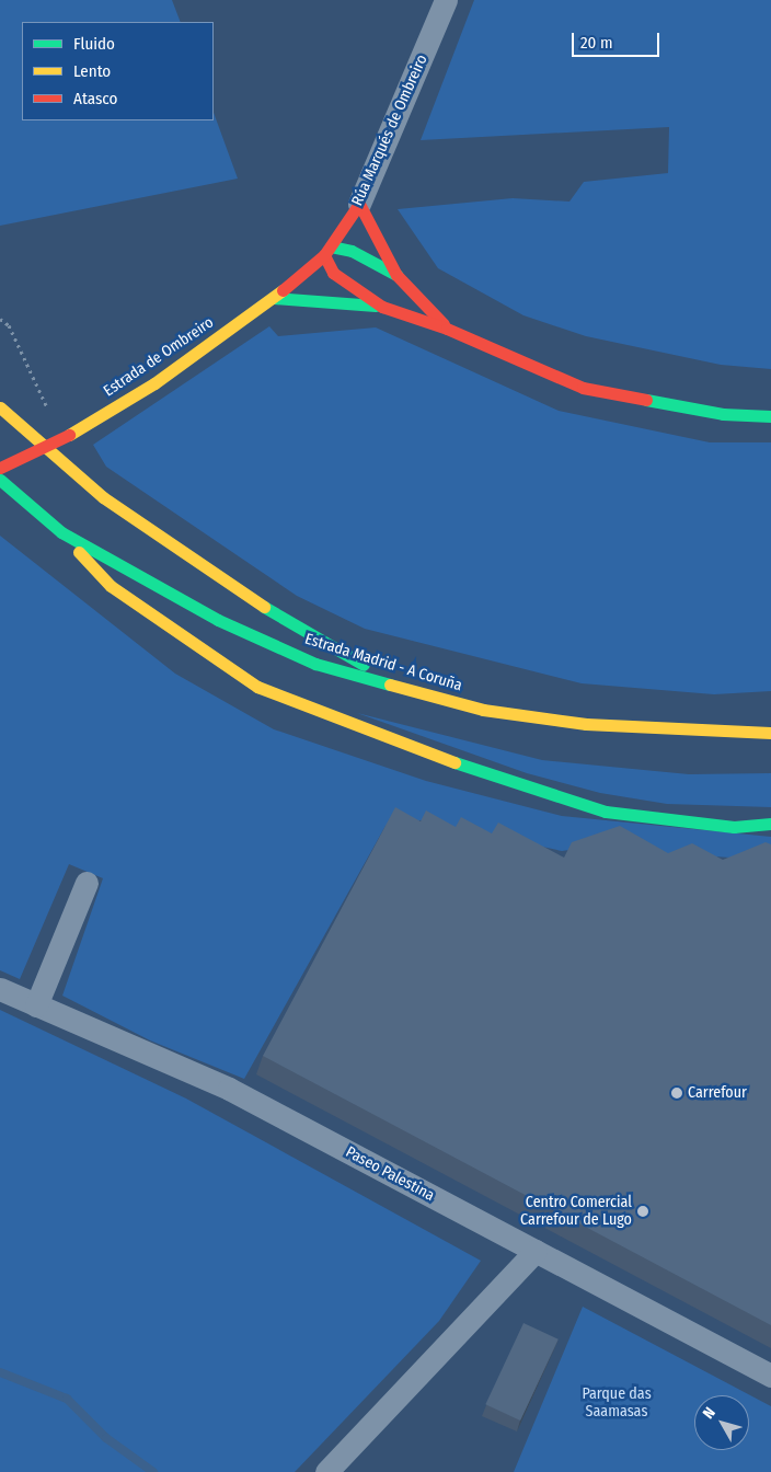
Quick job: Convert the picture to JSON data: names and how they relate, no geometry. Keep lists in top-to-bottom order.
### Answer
{
  "streets": {
    "main road": ["Rúa Marqués de Ombreiro", "Estrada de Ombreiro", "Estrada Madrid - A Coruña"],
    "street": ["Paseo Palestina"]
  },
  "crossings": [
    ["Rúa Marqués de Ombreiro", "Estrada de Ombreiro"]
  ],
  "parks": ["Parque das Saamasas"],
  "places": ["Carrefour", "Centro Comercial Carrefour de Lugo"],
  "legend": ["Fluido", "Lento", "Atasco"],
  "scale_bar": "20 m",
  "north": "top left"
}
